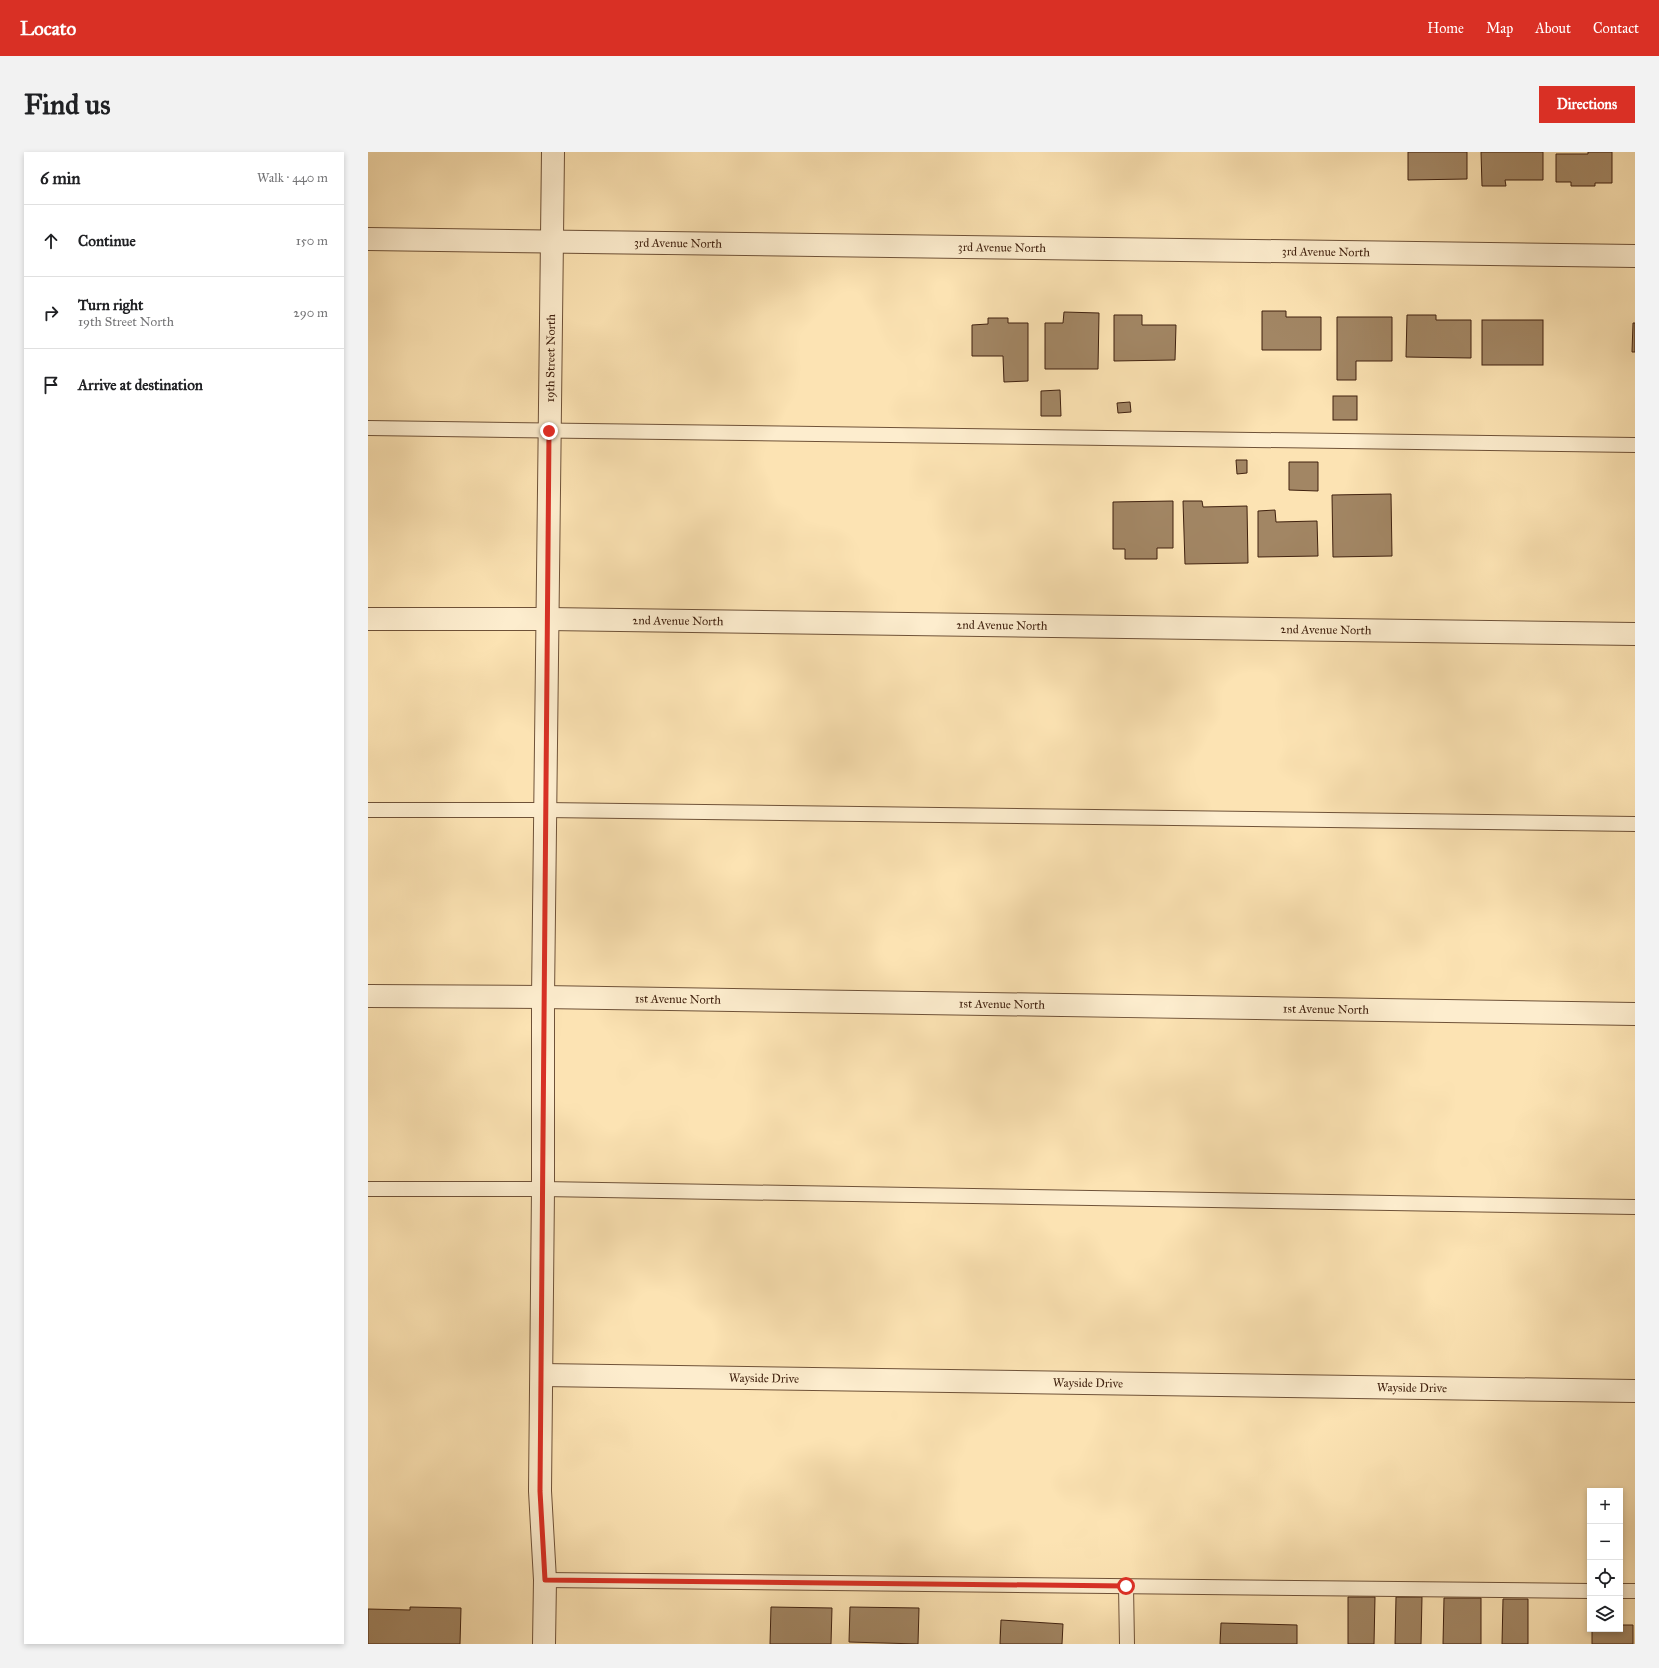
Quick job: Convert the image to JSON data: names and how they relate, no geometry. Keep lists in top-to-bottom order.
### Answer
{
  "streets": {
    "street": [
      "3rd Avenue North",
      "19th Street North",
      "2nd Avenue North",
      "1st Avenue North",
      "Wayside Drive"
    ]
  },
  "crossings": [
    ["3rd Avenue North", "19th Street North"],
    ["19th Street North", "2nd Avenue North"],
    ["19th Street North", "1st Avenue North"],
    ["19th Street North", "Wayside Drive"]
  ],
  "page": {
    "header": "Locato",
    "nav": [
      "Home",
      "Map",
      "About",
      "Contact"
    ],
    "buttons": "Directions",
    "title": "Find us",
    "heading": ["6 min", "Walk · 440 m"],
    "list": [
      ["Continue", "150 m"],
      ["Turn right", "19th Street North", "290 m"],
      "Arrive at destination"
    ],
    "map_buttons": ["+", "−"]
  }
}
